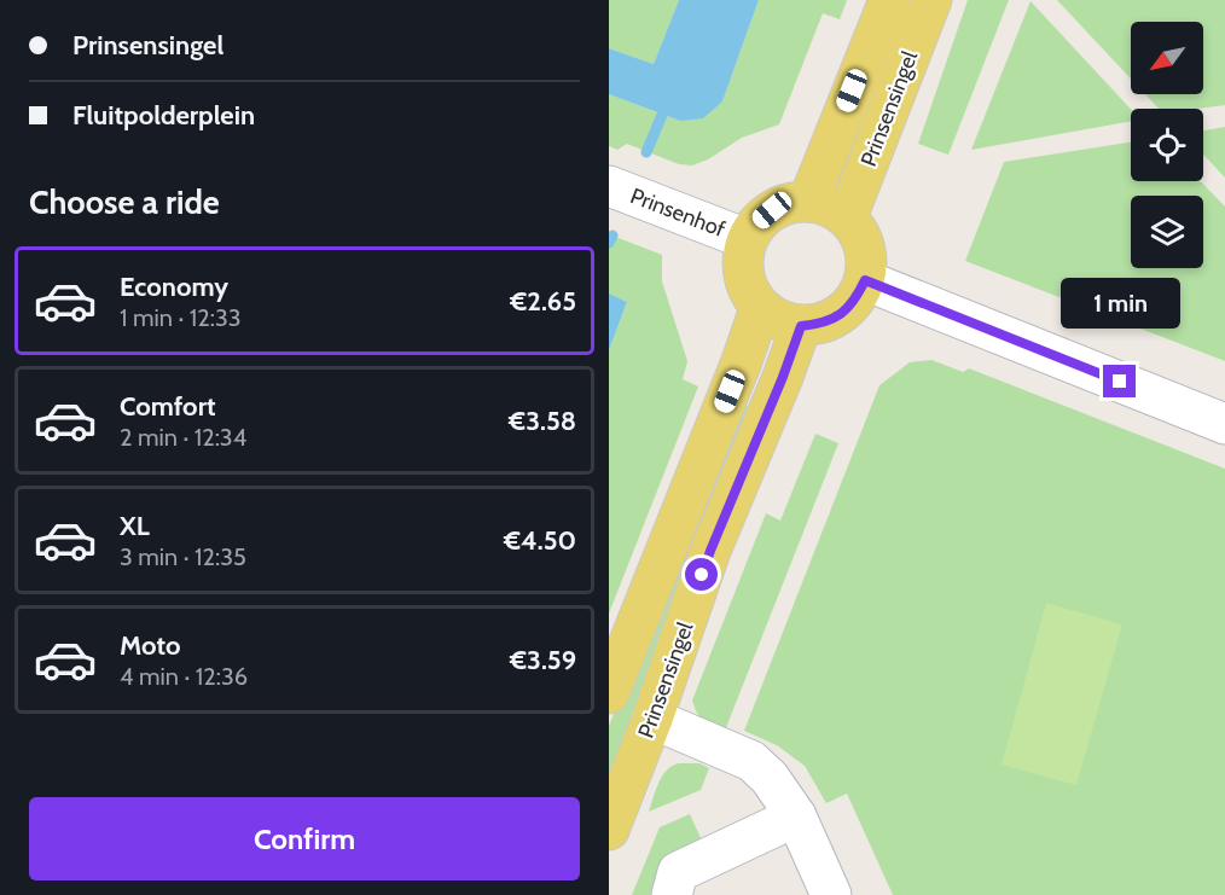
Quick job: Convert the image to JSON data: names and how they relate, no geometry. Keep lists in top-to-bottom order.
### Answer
{
  "streets": {
    "main road": ["Prinsensingel"],
    "street": ["Prinsenhof"]
  },
  "crossings": [
    ["Prinsensingel", "Prinsenhof"]
  ],
  "north": "bottom left",
  "page": {
    "banner": ["Prinsensingel", "Fluitpolderplein"],
    "heading": "Choose a ride",
    "list": [
      {
        "name": "Economy",
        "note": "1 min · 12:33",
        "value": "€2.65"
      },
      {
        "name": "Comfort",
        "note": "2 min · 12:34",
        "value": "€3.58"
      },
      {
        "name": "XL",
        "note": "3 min · 12:35",
        "value": "€4.50"
      },
      {
        "name": "Moto",
        "note": "4 min · 12:36",
        "value": "€3.59"
      }
    ],
    "bubble": "1 min",
    "buttons": "Confirm"
  }
}
